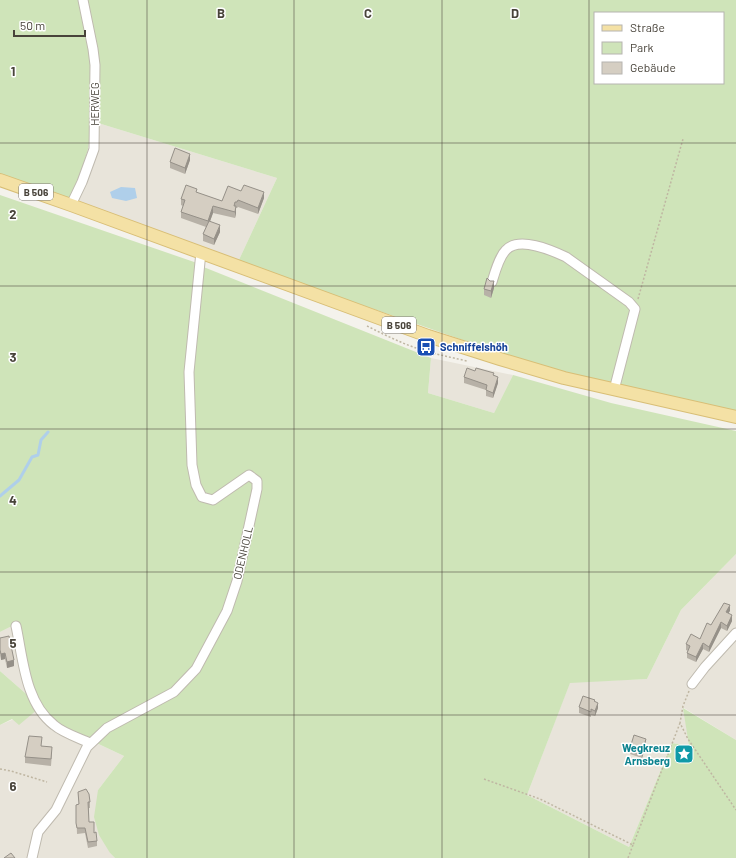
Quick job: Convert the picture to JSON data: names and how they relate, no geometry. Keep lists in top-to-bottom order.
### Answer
{
  "streets": {
    "main road": ["B 506"],
    "street": ["HERWEG", "ODENHOLL"]
  },
  "crossings": [
    ["HERWEG", "B 506"],
    ["B 506", "ODENHOLL"]
  ],
  "places": {
    "bus stop": ["Schniffelshöh"],
    "place": ["Wegkreuz Arnsberg"]
  },
  "legend": ["Straße", "Park", "Gebäude"],
  "scale_bar": "50 m",
  "grid": {
    "columns": ["B", "C", "D"],
    "rows": [
      "1",
      "2",
      "3",
      "4",
      "5",
      "6"
    ]
  }
}
